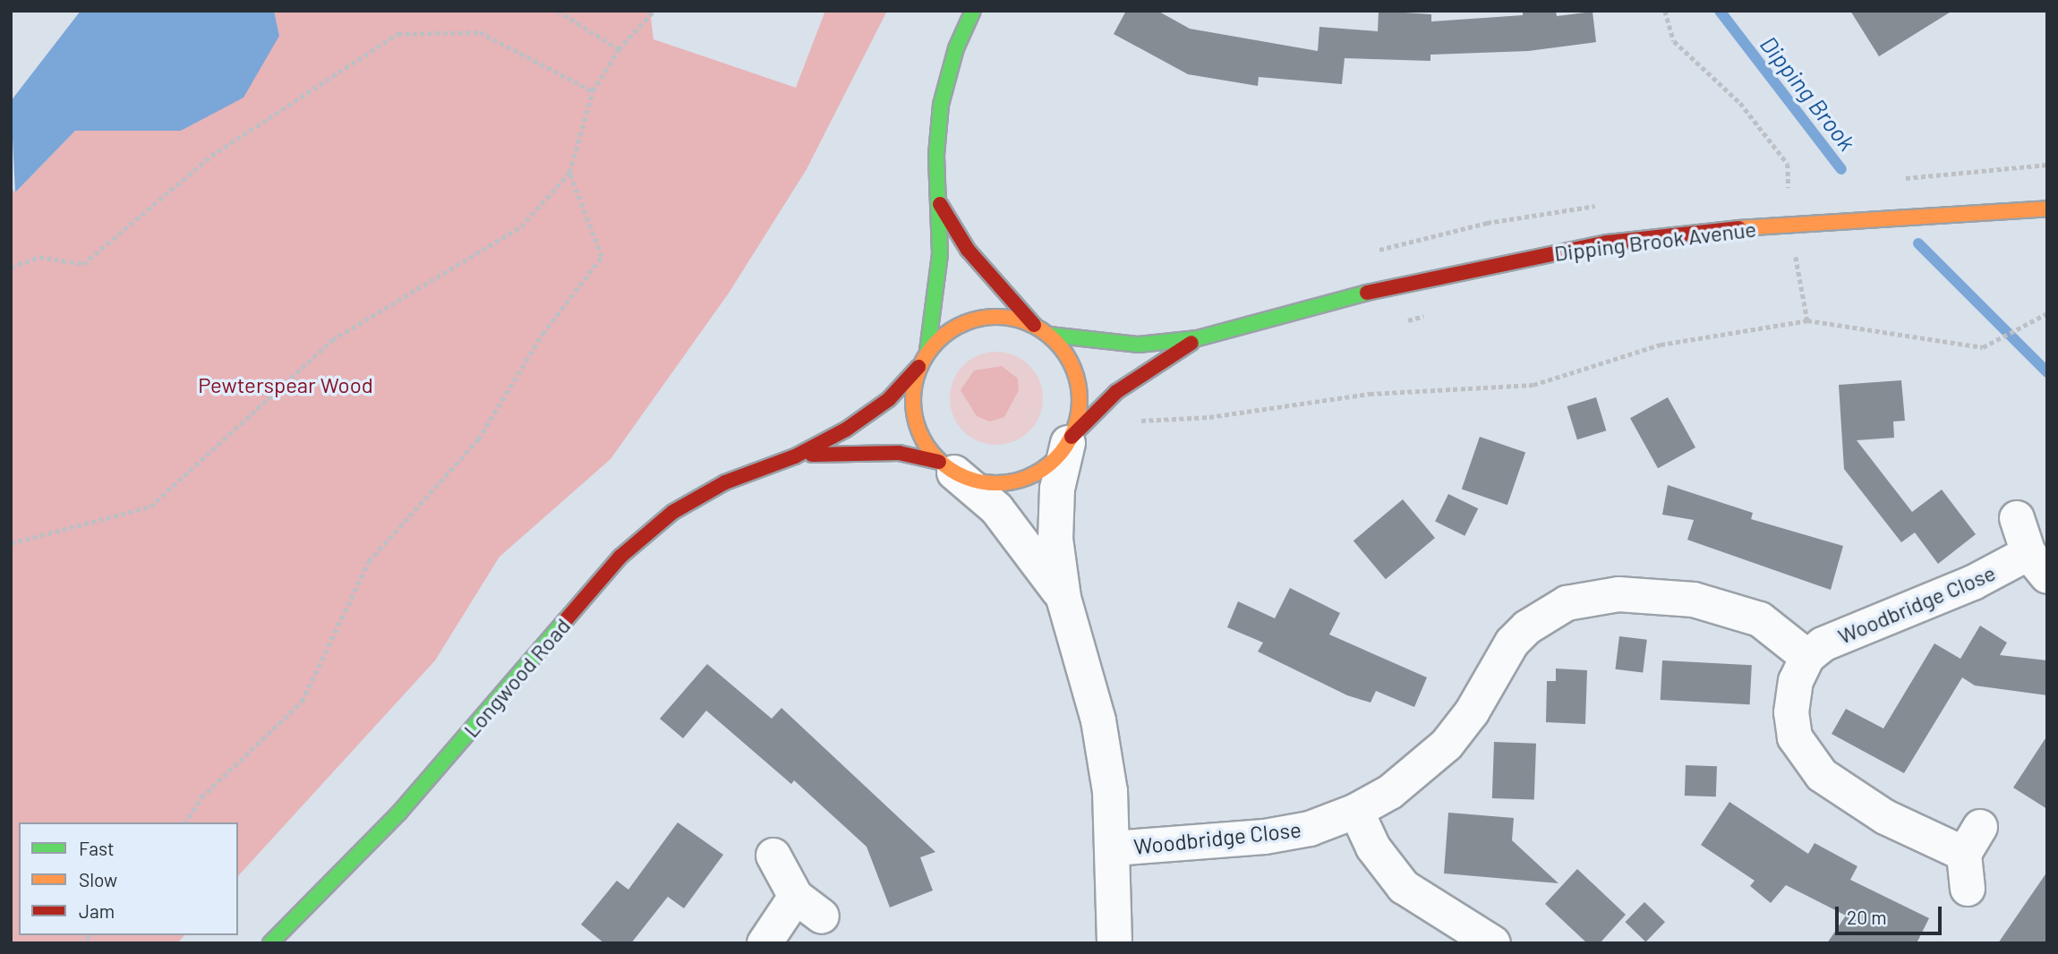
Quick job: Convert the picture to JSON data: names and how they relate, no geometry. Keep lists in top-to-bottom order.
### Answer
{
  "streets": {
    "street": ["Dipping Brook Avenue", "Woodbridge Close", "Longwood Road"]
  },
  "crossings": [
    ["Dipping Brook Avenue", "Longwood Road"]
  ],
  "water": ["Dipping Brook"],
  "parks": ["Pewterspear Wood"],
  "legend": ["Fast", "Slow", "Jam"],
  "scale_bar": "20 m"
}
